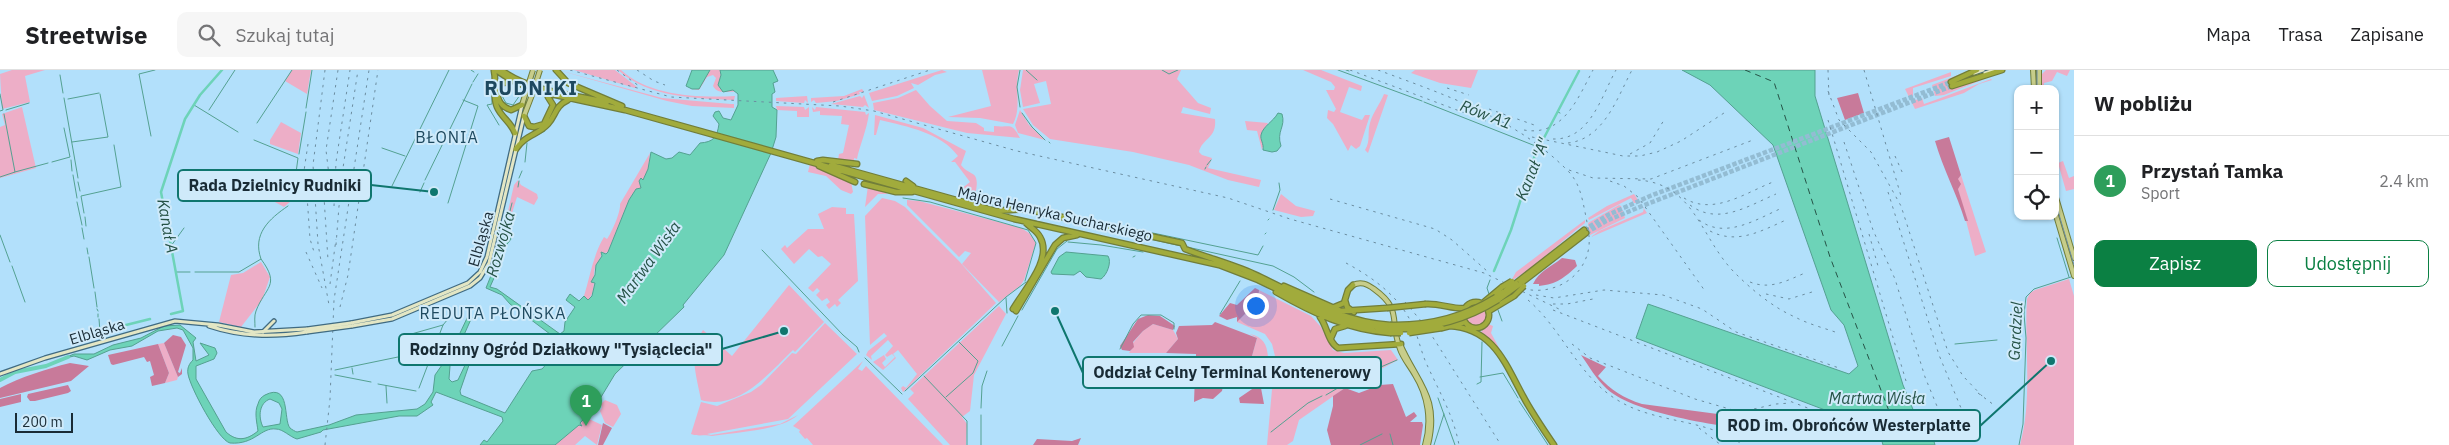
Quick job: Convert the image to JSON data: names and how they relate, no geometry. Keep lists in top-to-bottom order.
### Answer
{
  "streets": {
    "highway": ["Majora Henryka Sucharskiego"],
    "main road": ["Elbląska"]
  },
  "districts": ["RUDNIKI", "BŁONIA", "REDUTA PŁOŃSKA"],
  "water": [
    "Rów A1",
    "Kanał \"A\"",
    "Kanał A",
    "Rozwójka",
    "Martwa Wisła",
    "Gardziel"
  ],
  "places": [
    "Rada Dzielnicy Rudniki",
    "Oddział Celny Terminal Kontenerowy",
    "Rodzinny Ogród Działkowy \"Tysiąclecia\"",
    "ROD im. Obrońców Westerplatte"
  ],
  "scale_bar": "200 m",
  "page": {
    "header": "Streetwise",
    "search": "Szukaj tutaj",
    "nav": ["Mapa", "Trasa", "Zapisane"],
    "heading": "W pobliżu",
    "map_buttons": ["+", "−"],
    "list": [
      {
        "mark": "1",
        "name": "Przystań Tamka",
        "note": "Sport",
        "value": "2.4 km"
      }
    ],
    "buttons": ["Zapisz", "Udostępnij"],
    "pins": "1",
    "scale": "200 m"
  }
}
